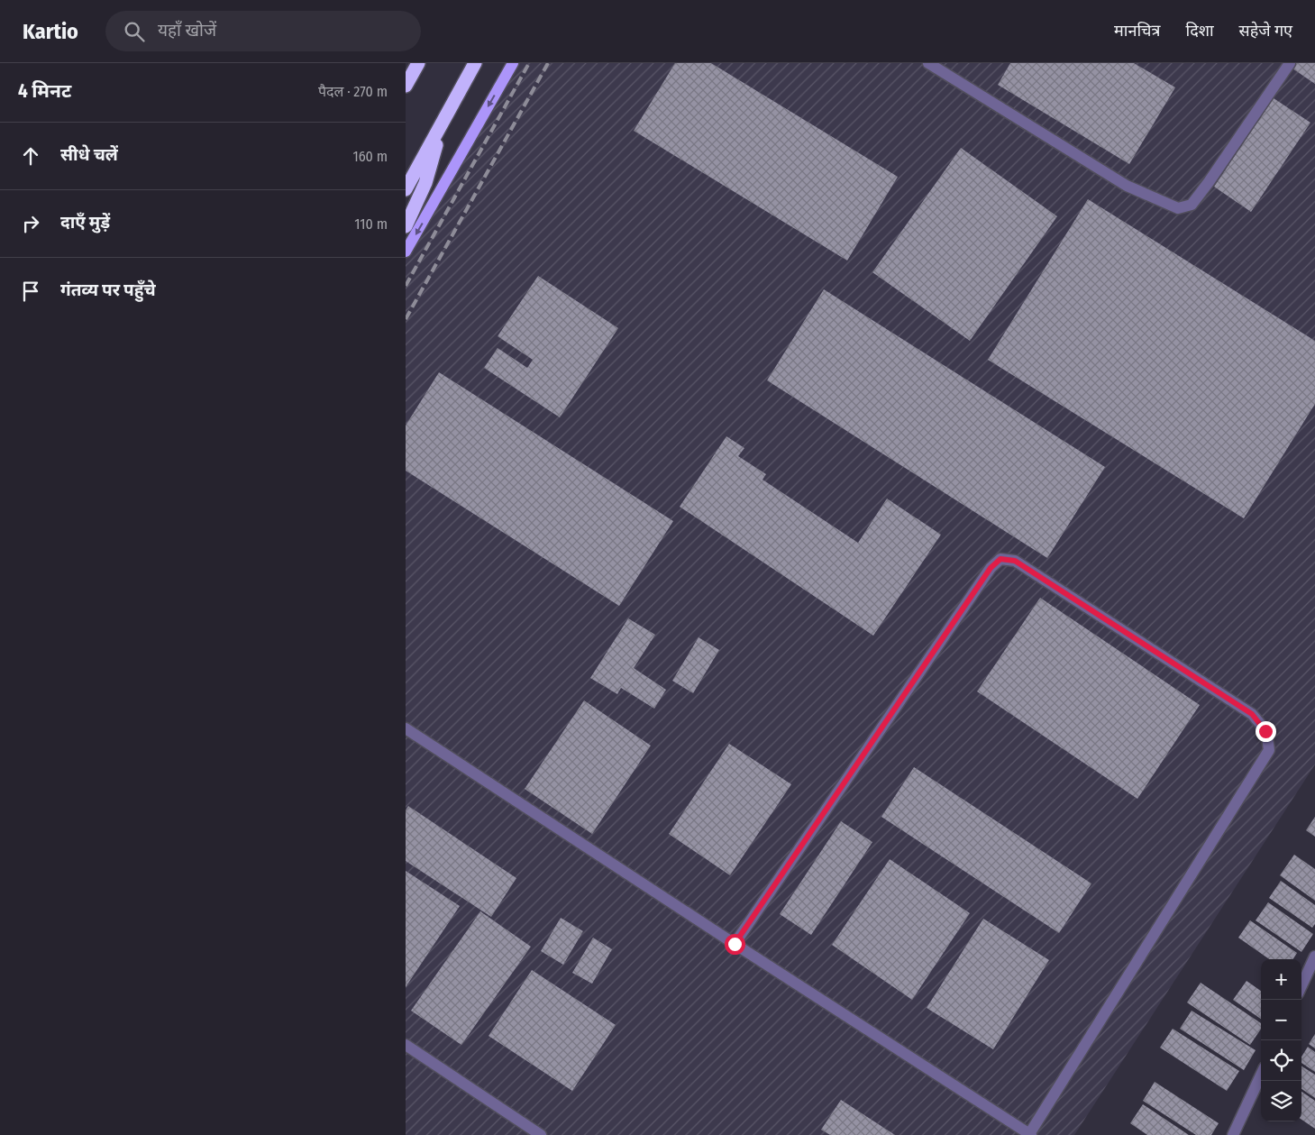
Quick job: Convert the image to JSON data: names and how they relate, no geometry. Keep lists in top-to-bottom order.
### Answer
{
  "page": {
    "header": "Kartio",
    "search": "यहाँ खोजें",
    "nav": ["मानचित्र", "दिशा", "सहेजे गए"],
    "heading": ["4 मिनट", "पैदल · 270 m"],
    "list": [
      ["सीधे चलें", "160 m"],
      ["दाएँ मुड़ें", "110 m"],
      "गंतव्य पर पहुँचे"
    ],
    "map_buttons": ["+", "−"]
  }
}
